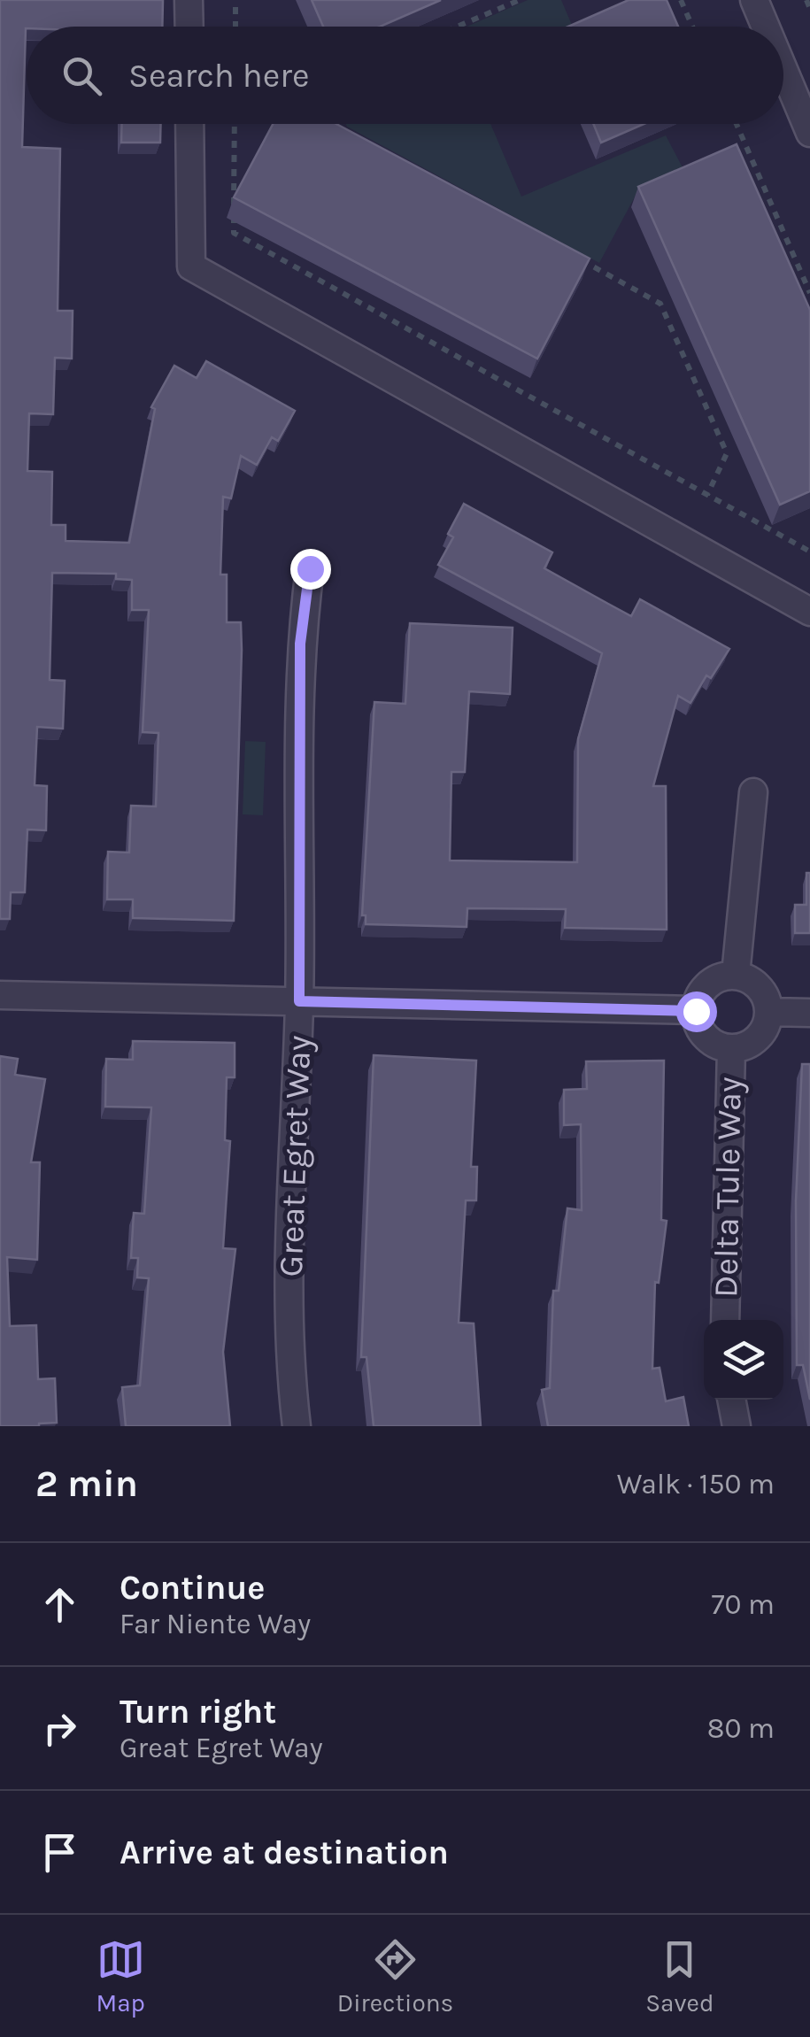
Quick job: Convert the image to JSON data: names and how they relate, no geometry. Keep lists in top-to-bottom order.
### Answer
{
  "streets": {
    "street": ["Great Egret Way", "Delta Tule Way"]
  },
  "page": {
    "search": "Search here",
    "heading": ["2 min", "Walk · 150 m"],
    "list": [
      ["Continue", "Far Niente Way", "70 m"],
      ["Turn right", "Great Egret Way", "80 m"],
      "Arrive at destination"
    ],
    "nav": ["Map", "Directions", "Saved"]
  }
}
